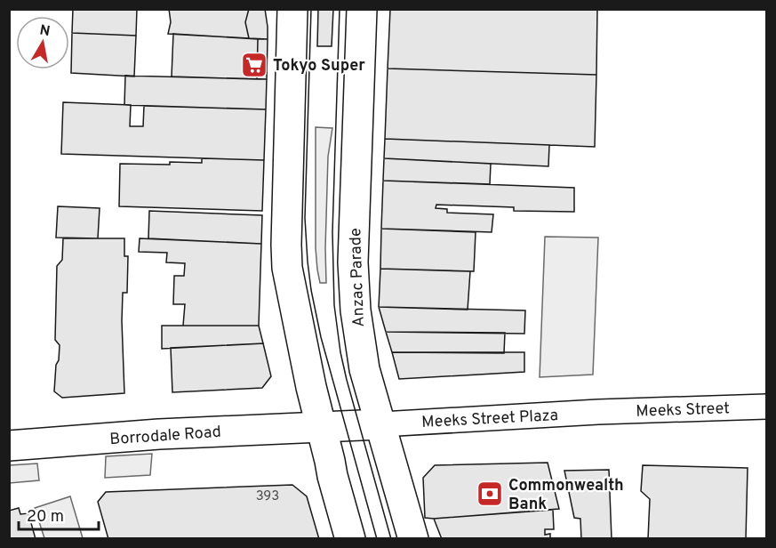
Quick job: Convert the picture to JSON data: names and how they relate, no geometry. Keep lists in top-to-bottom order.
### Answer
{
  "streets": {
    "main road": ["Anzac Parade", "Borrodale Road"],
    "street": ["Meeks Street", "Meeks Street Plaza"]
  },
  "crossings": [
    ["Anzac Parade", "Meeks Street Plaza"],
    ["Anzac Parade", "Borrodale Road"],
    ["Meeks Street", "Meeks Street Plaza"],
    ["Meeks Street Plaza", "Borrodale Road"]
  ],
  "places": {
    "supermarket": ["Tokyo Super"],
    "bank": ["Commonwealth Bank"]
  },
  "house_numbers": ["393"],
  "scale_bar": "20 m",
  "north": "top"
}
